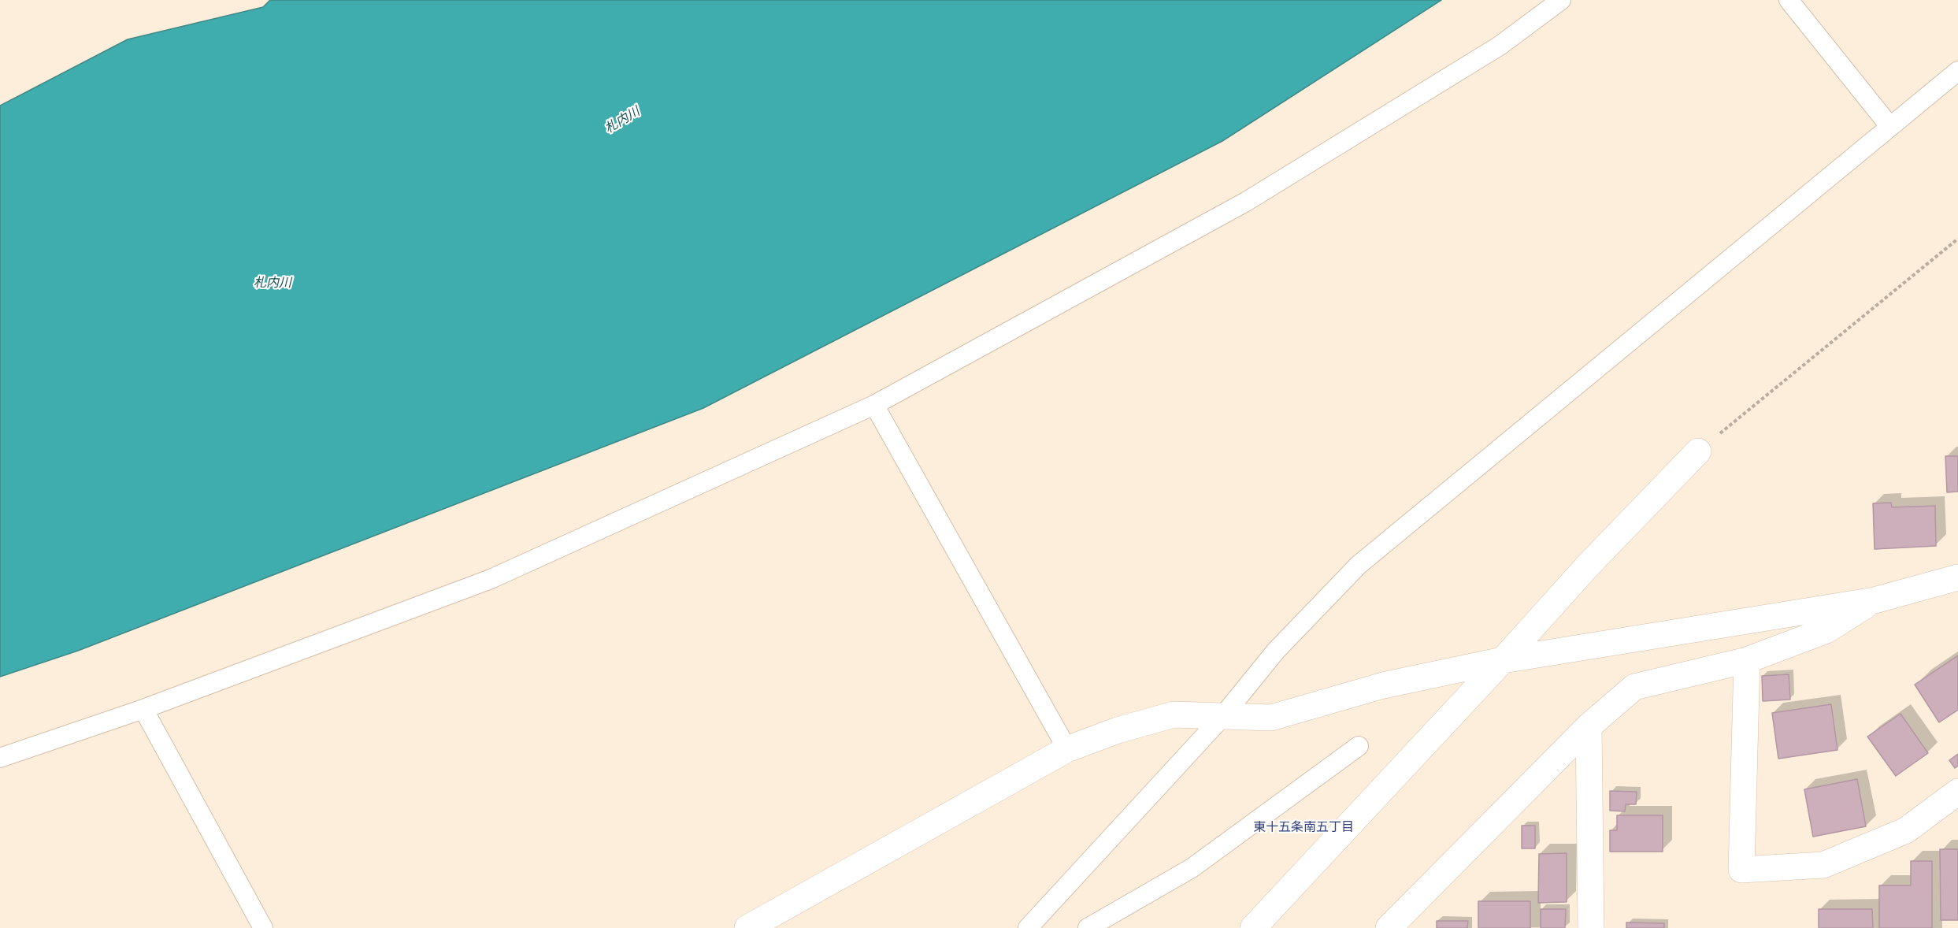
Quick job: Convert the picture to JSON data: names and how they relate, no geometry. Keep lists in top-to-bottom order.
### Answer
{
  "districts": ["東十五条南五丁目"],
  "water": ["札内川"]
}
